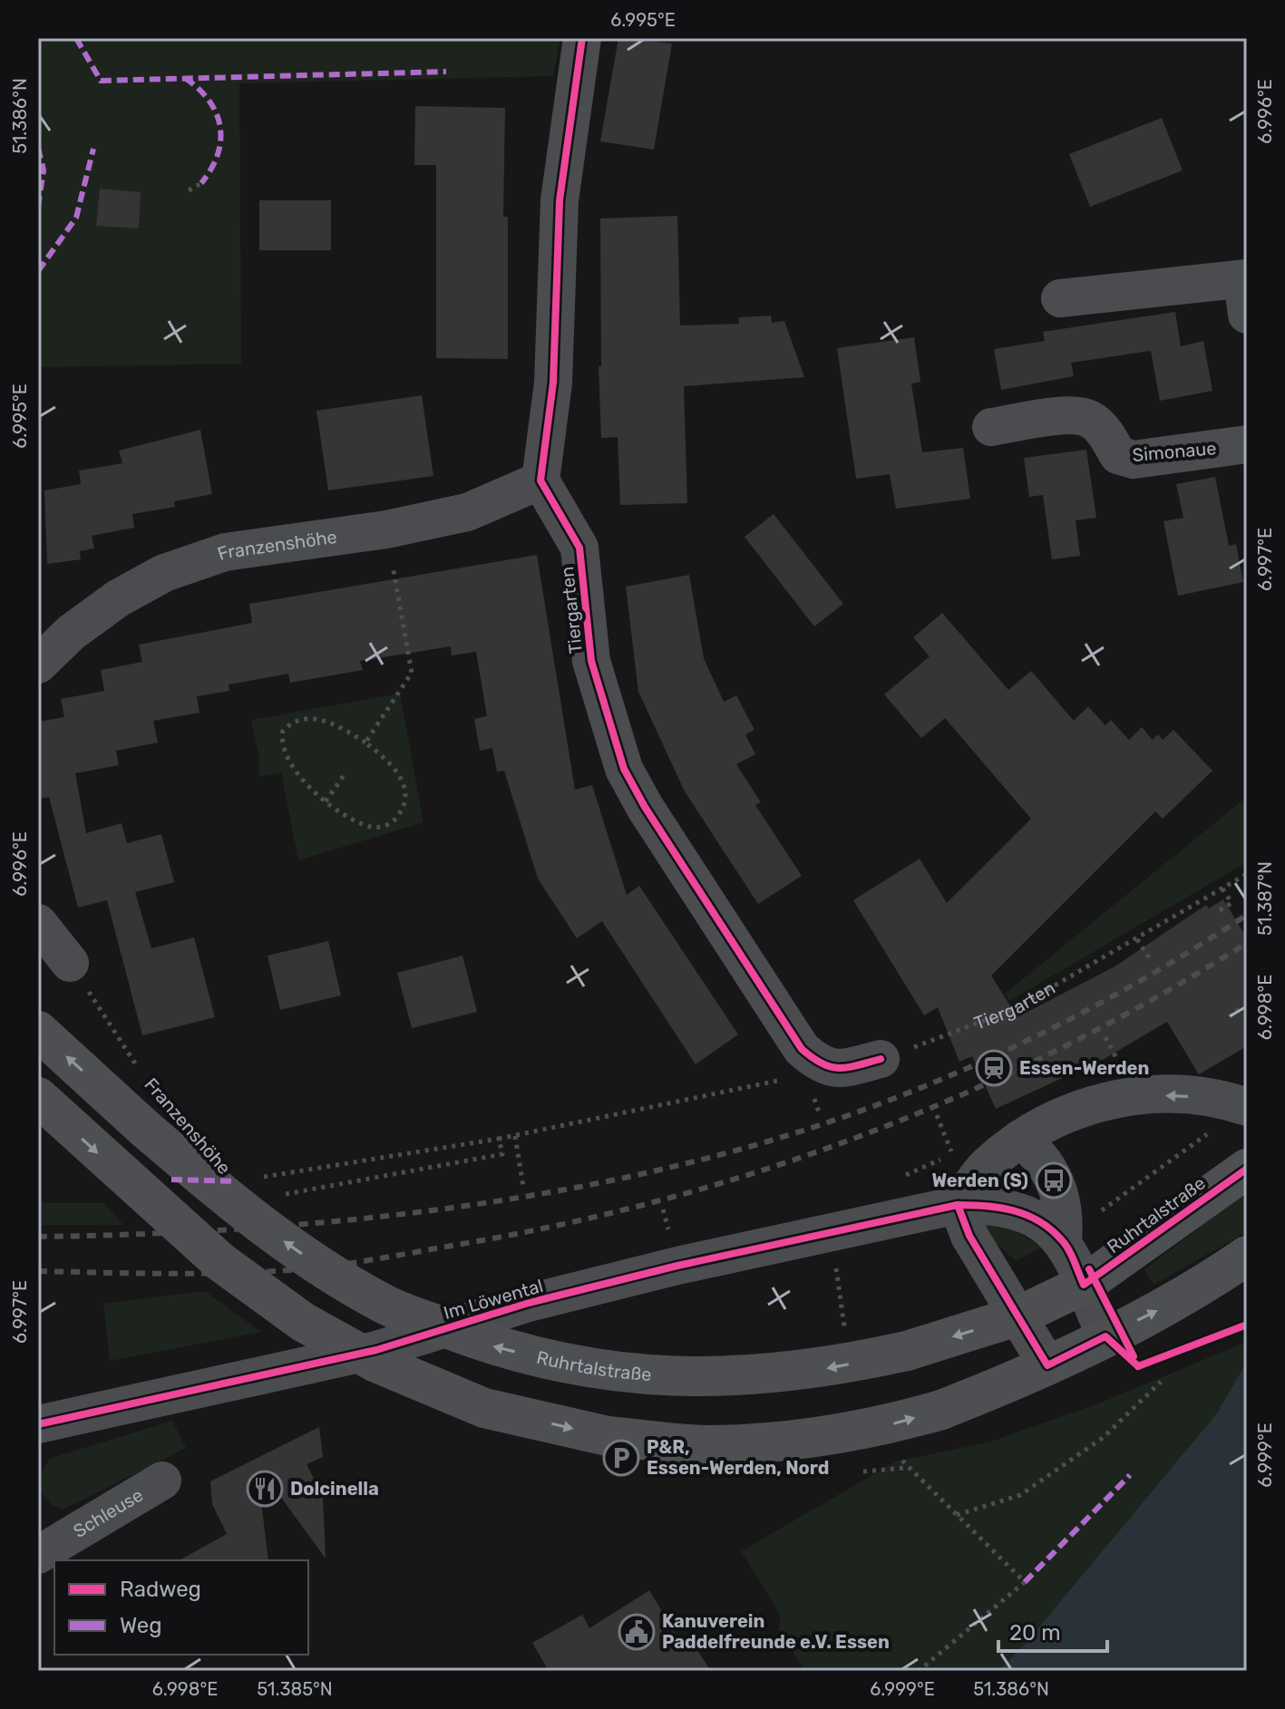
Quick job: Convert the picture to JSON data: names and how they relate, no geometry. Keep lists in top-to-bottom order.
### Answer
{
  "streets": {
    "main road": ["Ruhrtalstraße"],
    "street": [
      "Simonaue",
      "Franzenshöhe",
      "Tiergarten",
      "Im Löwental",
      "Schleuse"
    ]
  },
  "crossings": [
    ["Franzenshöhe", "Tiergarten"],
    ["Franzenshöhe", "Ruhrtalstraße"]
  ],
  "places": {
    "station": ["Essen-Werden"],
    "bus stop": ["Werden (S)"],
    "parking": ["P&R, Essen-Werden, Nord"],
    "restaurant": ["Dolcinella"],
    "public building": ["Kanuverein Paddelfreunde e.V. Essen"]
  },
  "legend": ["Radweg", "Weg"],
  "scale_bar": "20 m",
  "coordinates": [
    "6.995°E",
    "6.996°E",
    "51.386°N",
    "6.997°E",
    "51.387°N",
    "6.998°E",
    "6.999°E",
    "51.385°N"
  ]
}
